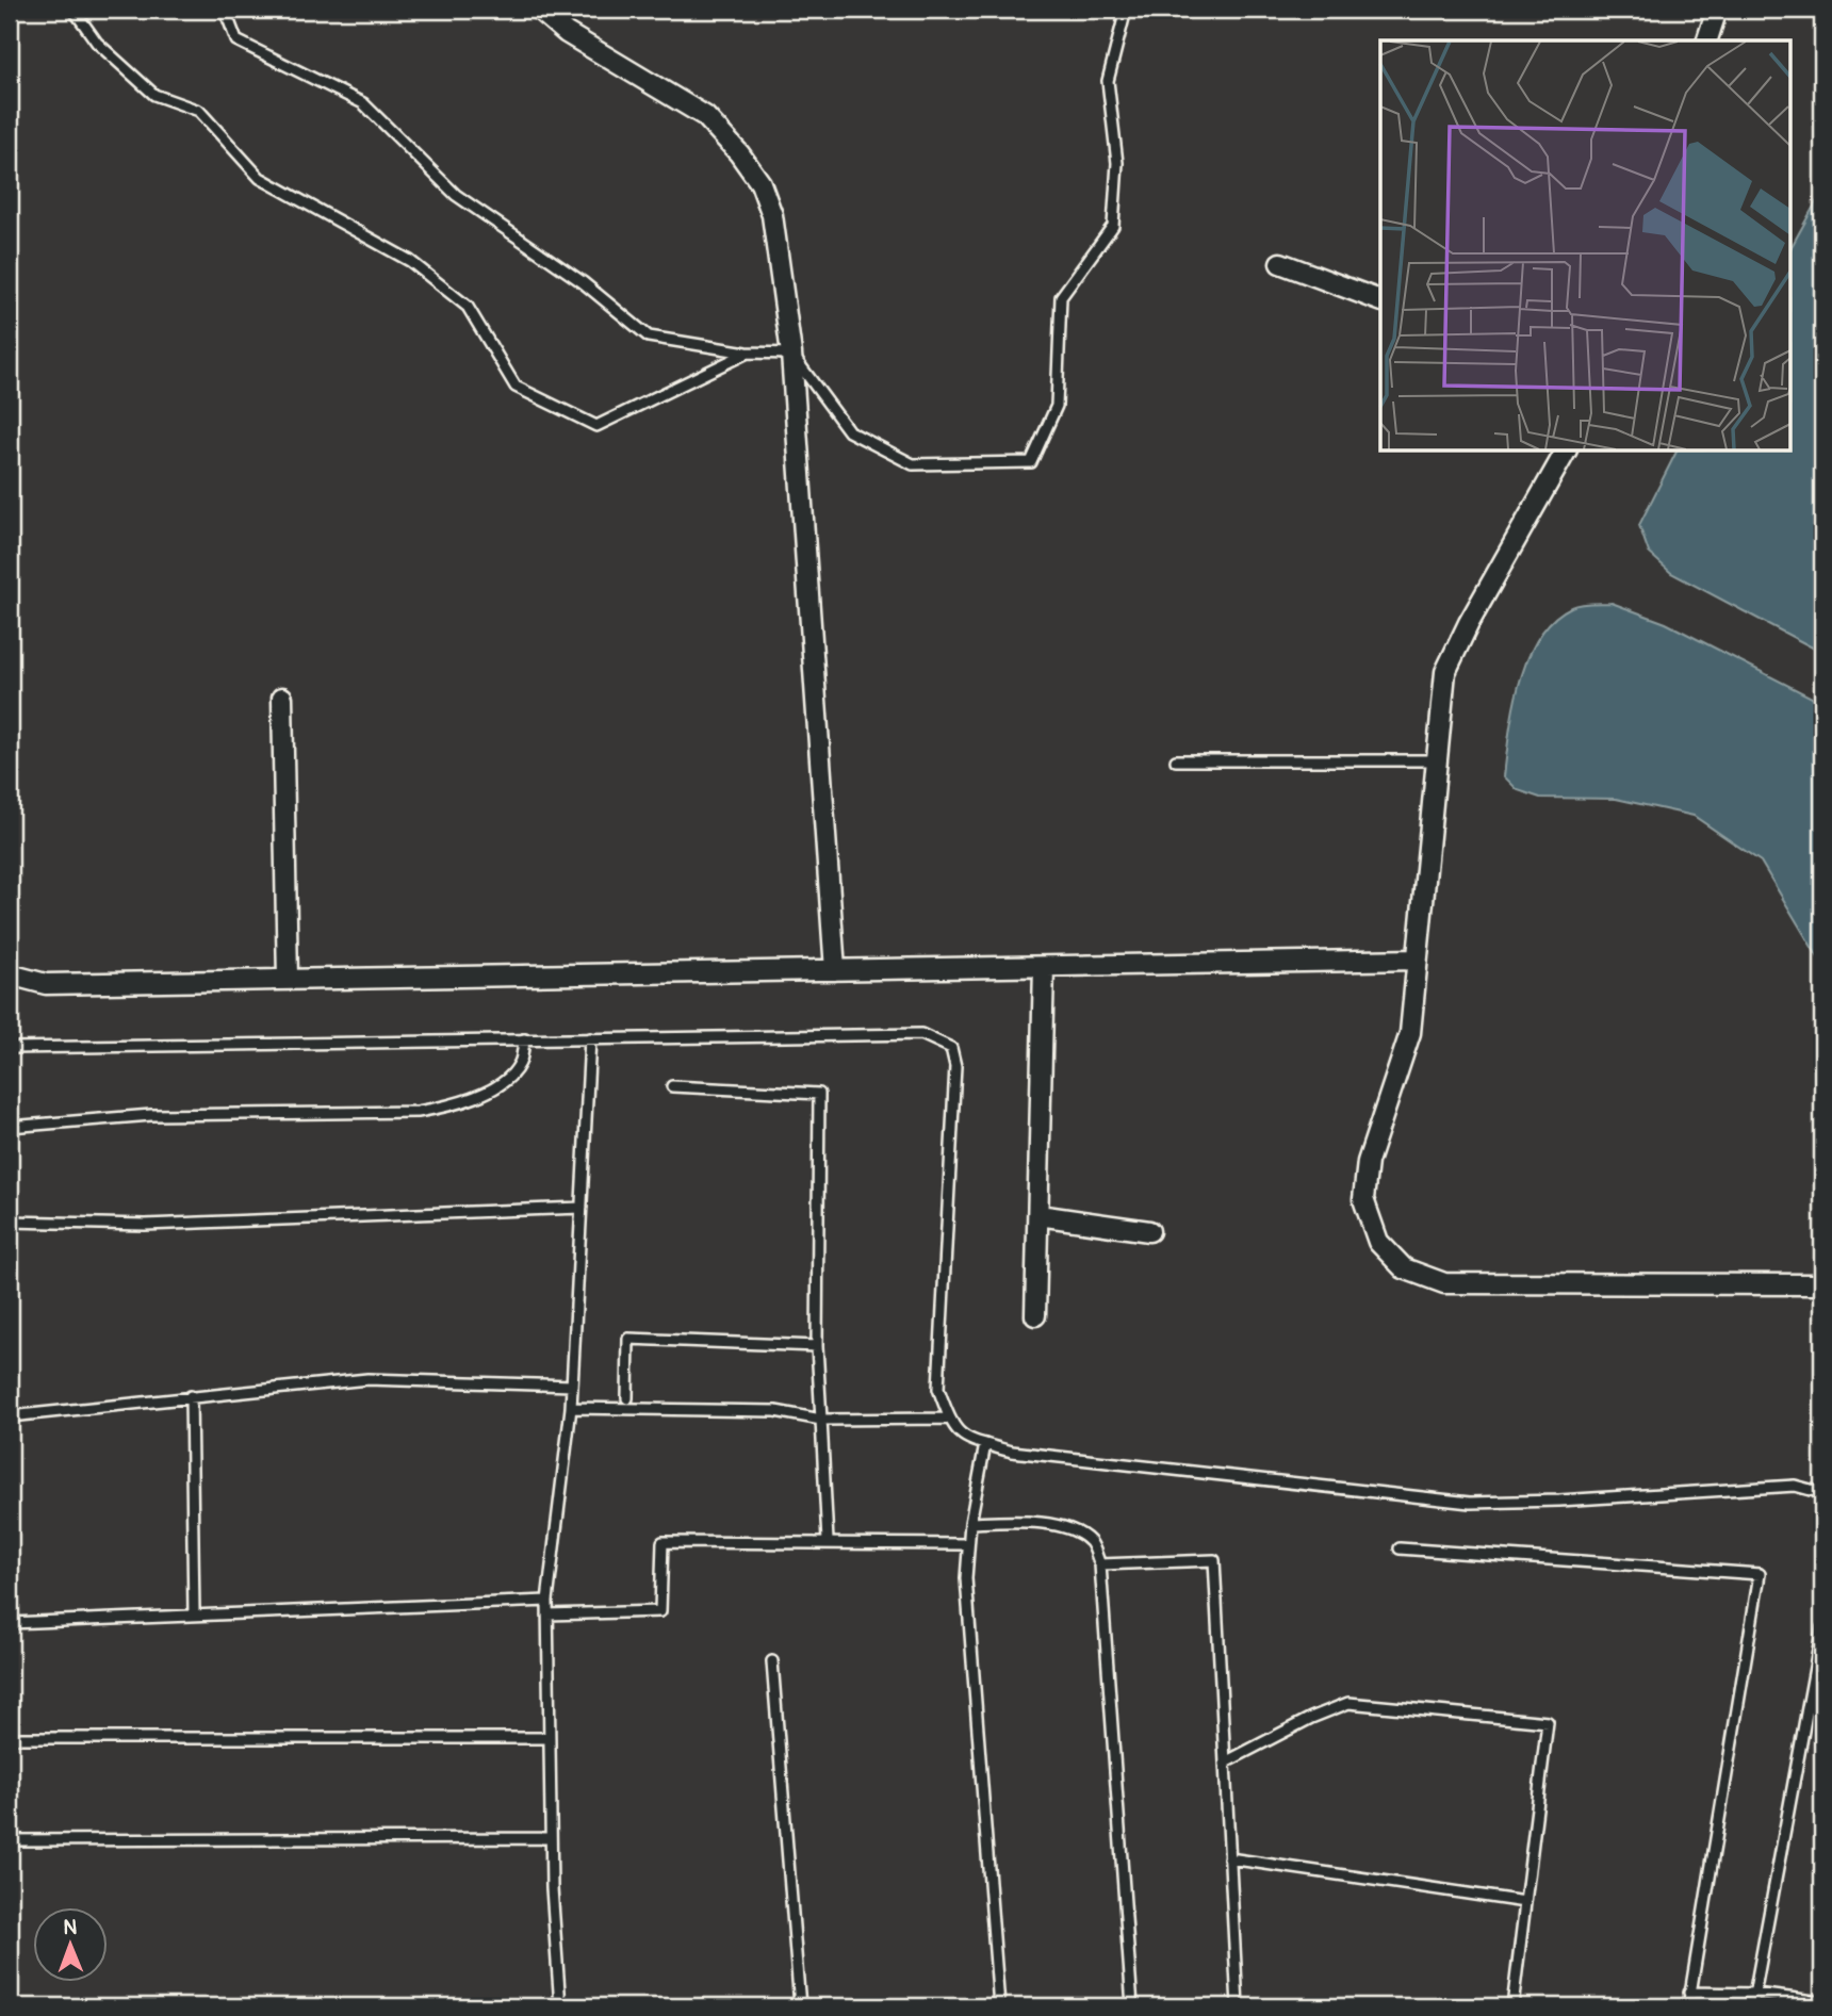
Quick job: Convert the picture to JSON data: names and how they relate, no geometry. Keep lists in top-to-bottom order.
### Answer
{
  "north": "top"
}
